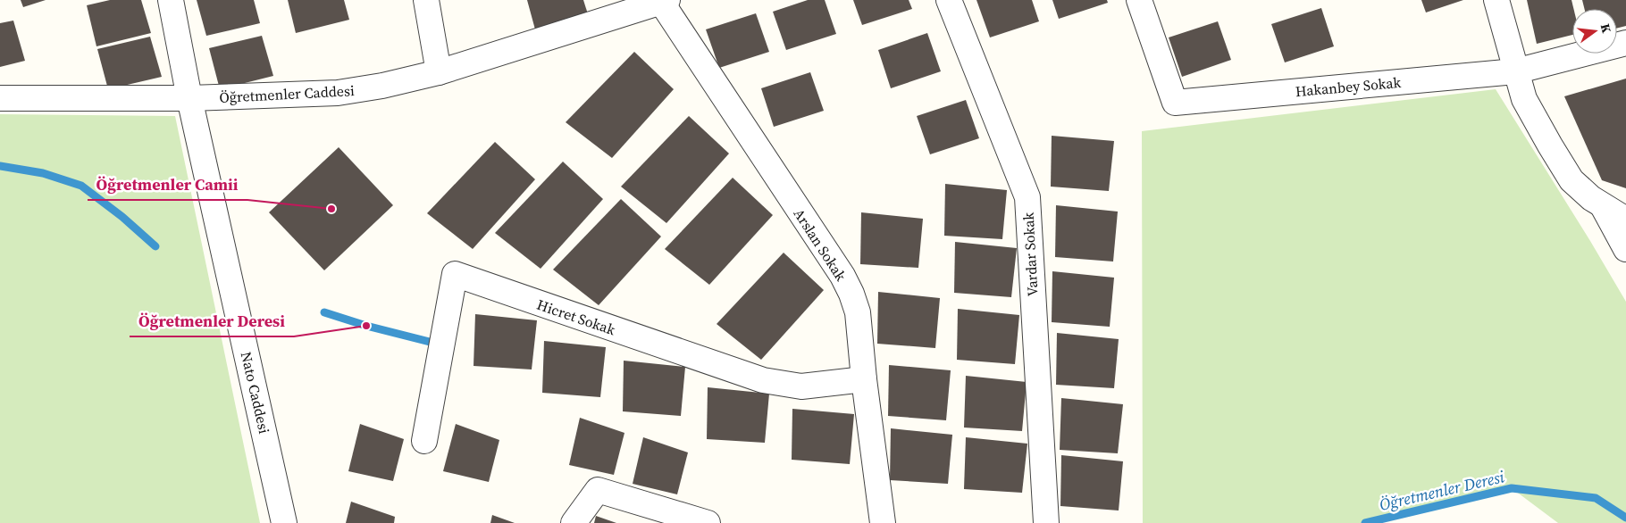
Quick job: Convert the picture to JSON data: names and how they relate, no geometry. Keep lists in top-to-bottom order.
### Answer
{
  "streets": {
    "street": [
      "Hakanbey Sokak",
      "Öğretmenler Caddesi",
      "Arslan Sokak",
      "Vardar Sokak",
      "Hicret Sokak",
      "Nato Caddesi"
    ]
  },
  "crossings": [
    ["Öğretmenler Caddesi", "Arslan Sokak"],
    ["Öğretmenler Caddesi", "Nato Caddesi"],
    ["Arslan Sokak", "Hicret Sokak"]
  ],
  "water": ["Öğretmenler Deresi"],
  "places": ["Öğretmenler Camii", "Öğretmenler Deresi"],
  "north": "right"
}
